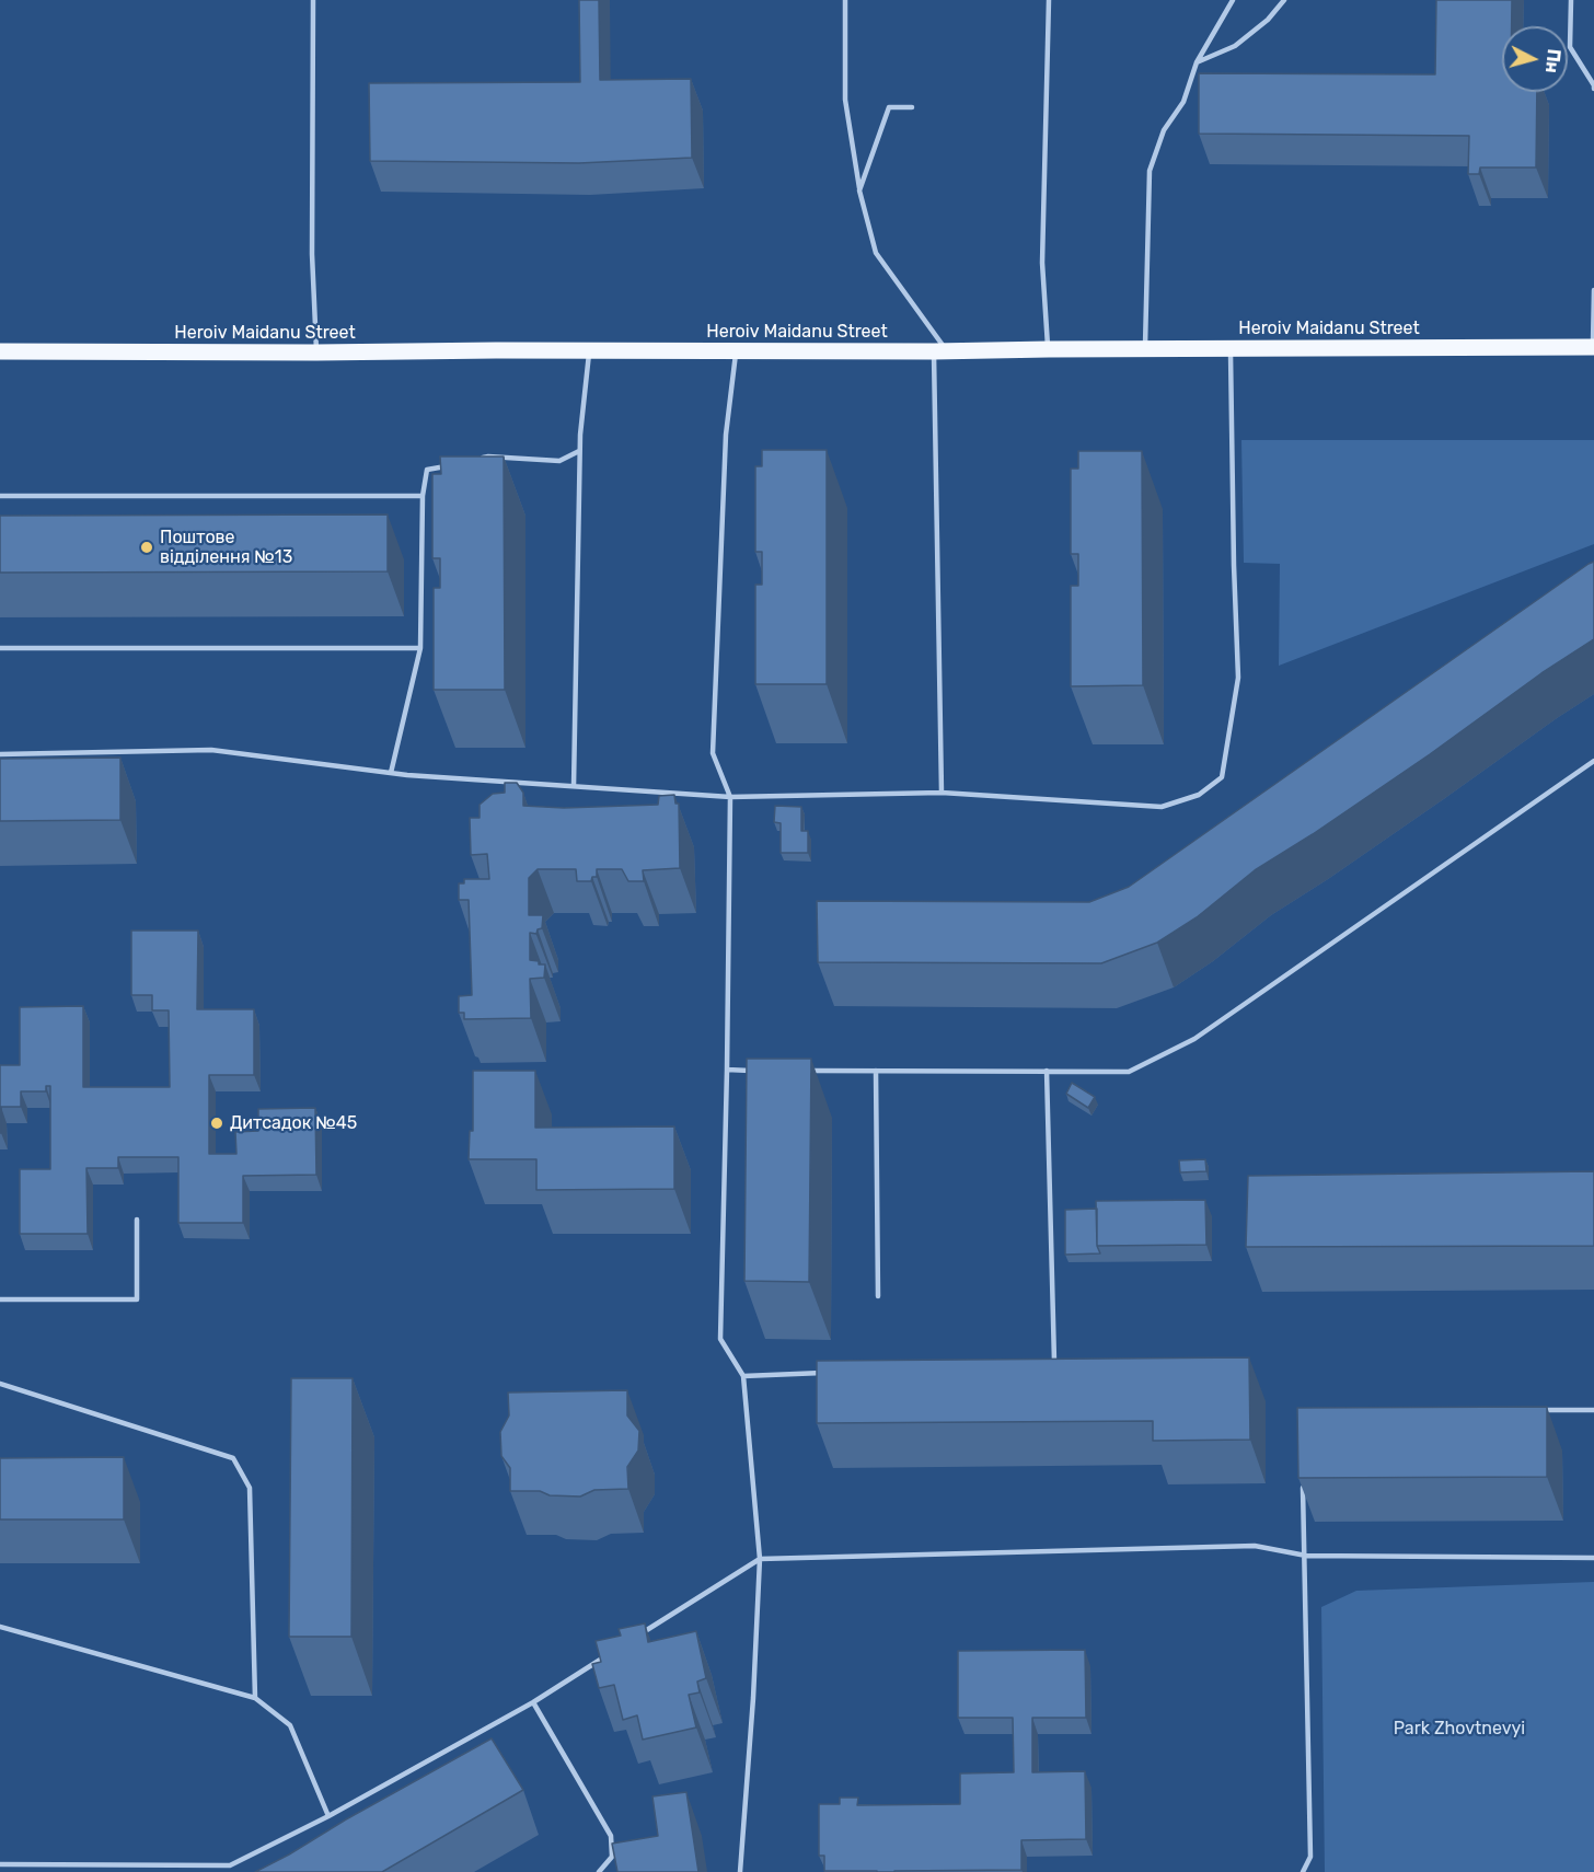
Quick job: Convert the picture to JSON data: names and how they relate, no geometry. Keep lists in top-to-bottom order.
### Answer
{
  "streets": {
    "main road": ["Heroiv Maidanu Street"]
  },
  "parks": ["Park Zhovtnevyi"],
  "places": ["Поштове відділення №13", "Дитсадок №45"],
  "north": "right"
}
